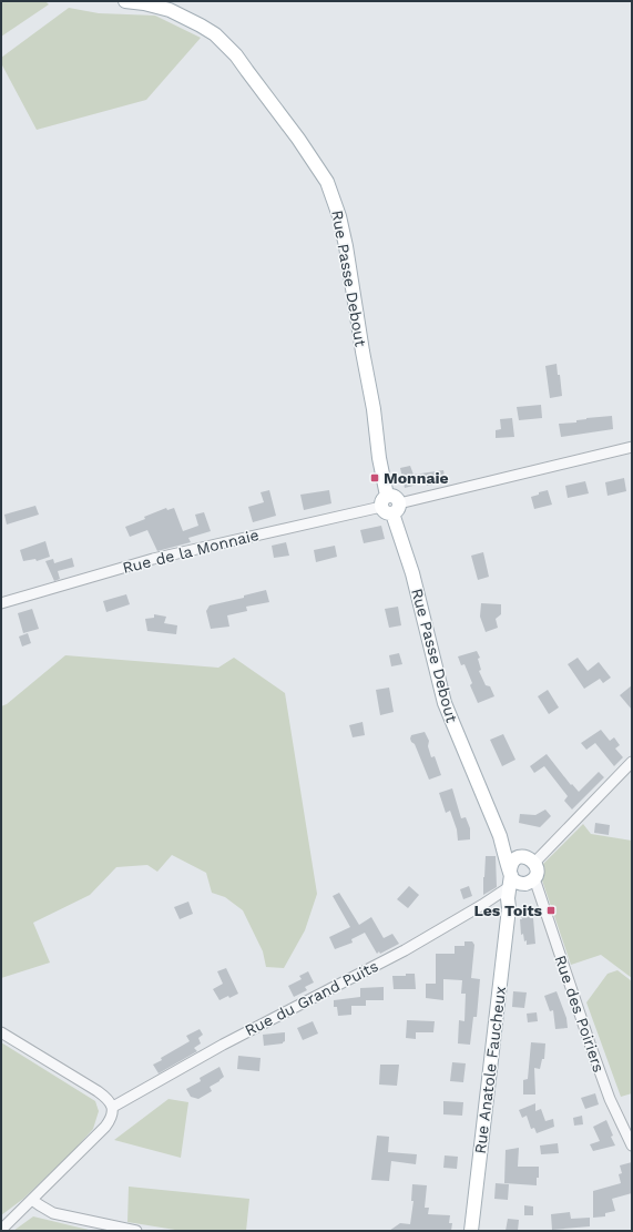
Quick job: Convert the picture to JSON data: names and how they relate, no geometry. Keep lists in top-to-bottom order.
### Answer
{
  "streets": {
    "main road": ["Rue Passe Debout", "Rue Anatole Faucheux"],
    "street": ["Rue de la Monnaie", "Rue du Grand Puits", "Rue des Poiriers"]
  },
  "crossings": [
    ["Rue Passe Debout", "Rue de la Monnaie"],
    ["Rue Passe Debout", "Rue du Grand Puits"],
    ["Rue Passe Debout", "Rue des Poiriers"],
    ["Rue Passe Debout", "Rue Anatole Faucheux"],
    ["Rue du Grand Puits", "Rue des Poiriers"],
    ["Rue du Grand Puits", "Rue Anatole Faucheux"],
    ["Rue des Poiriers", "Rue Anatole Faucheux"]
  ],
  "places": {
    "transit": ["Monnaie", "Les Toits"]
  }
}
